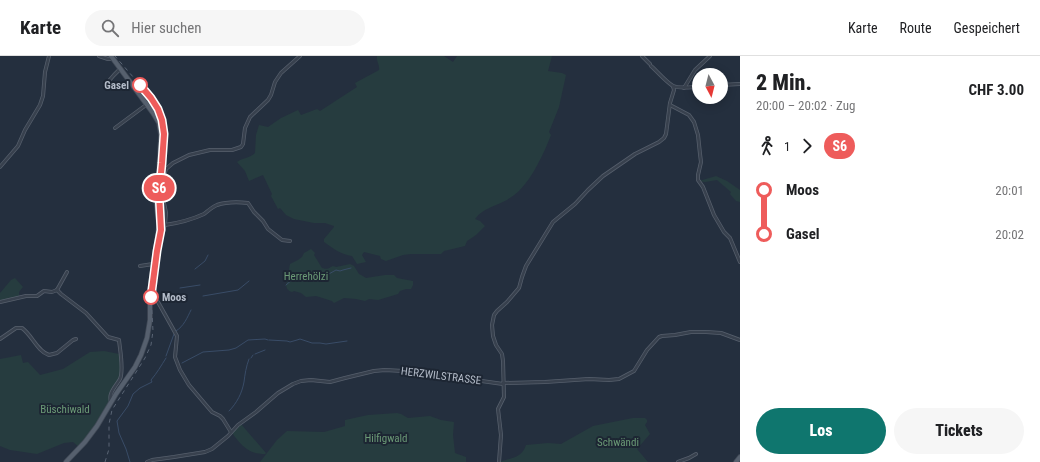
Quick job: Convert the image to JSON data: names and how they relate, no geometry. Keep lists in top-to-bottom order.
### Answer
{
  "streets": {
    "street": ["HERZWILSTRASSE"]
  },
  "parks": [
    "Herrehölzi",
    "Büschiwald",
    "Hilfigwald",
    "Schwändi"
  ],
  "places": ["Gasel", "Moos"],
  "north": "bottom",
  "page": {
    "header": "Karte",
    "search": "Hier suchen",
    "nav": ["Karte", "Route", "Gespeichert"],
    "on_map": "S6",
    "heading": ["2 Min.", "20:00 – 20:02 · Zug", "CHF 3.00"],
    "legs": ["1", "S6"],
    "list": [
      {
        "name": "Moos",
        "value": "20:01"
      },
      {
        "name": "Gasel",
        "value": "20:02"
      }
    ],
    "buttons": ["Los", "Tickets"]
  }
}
